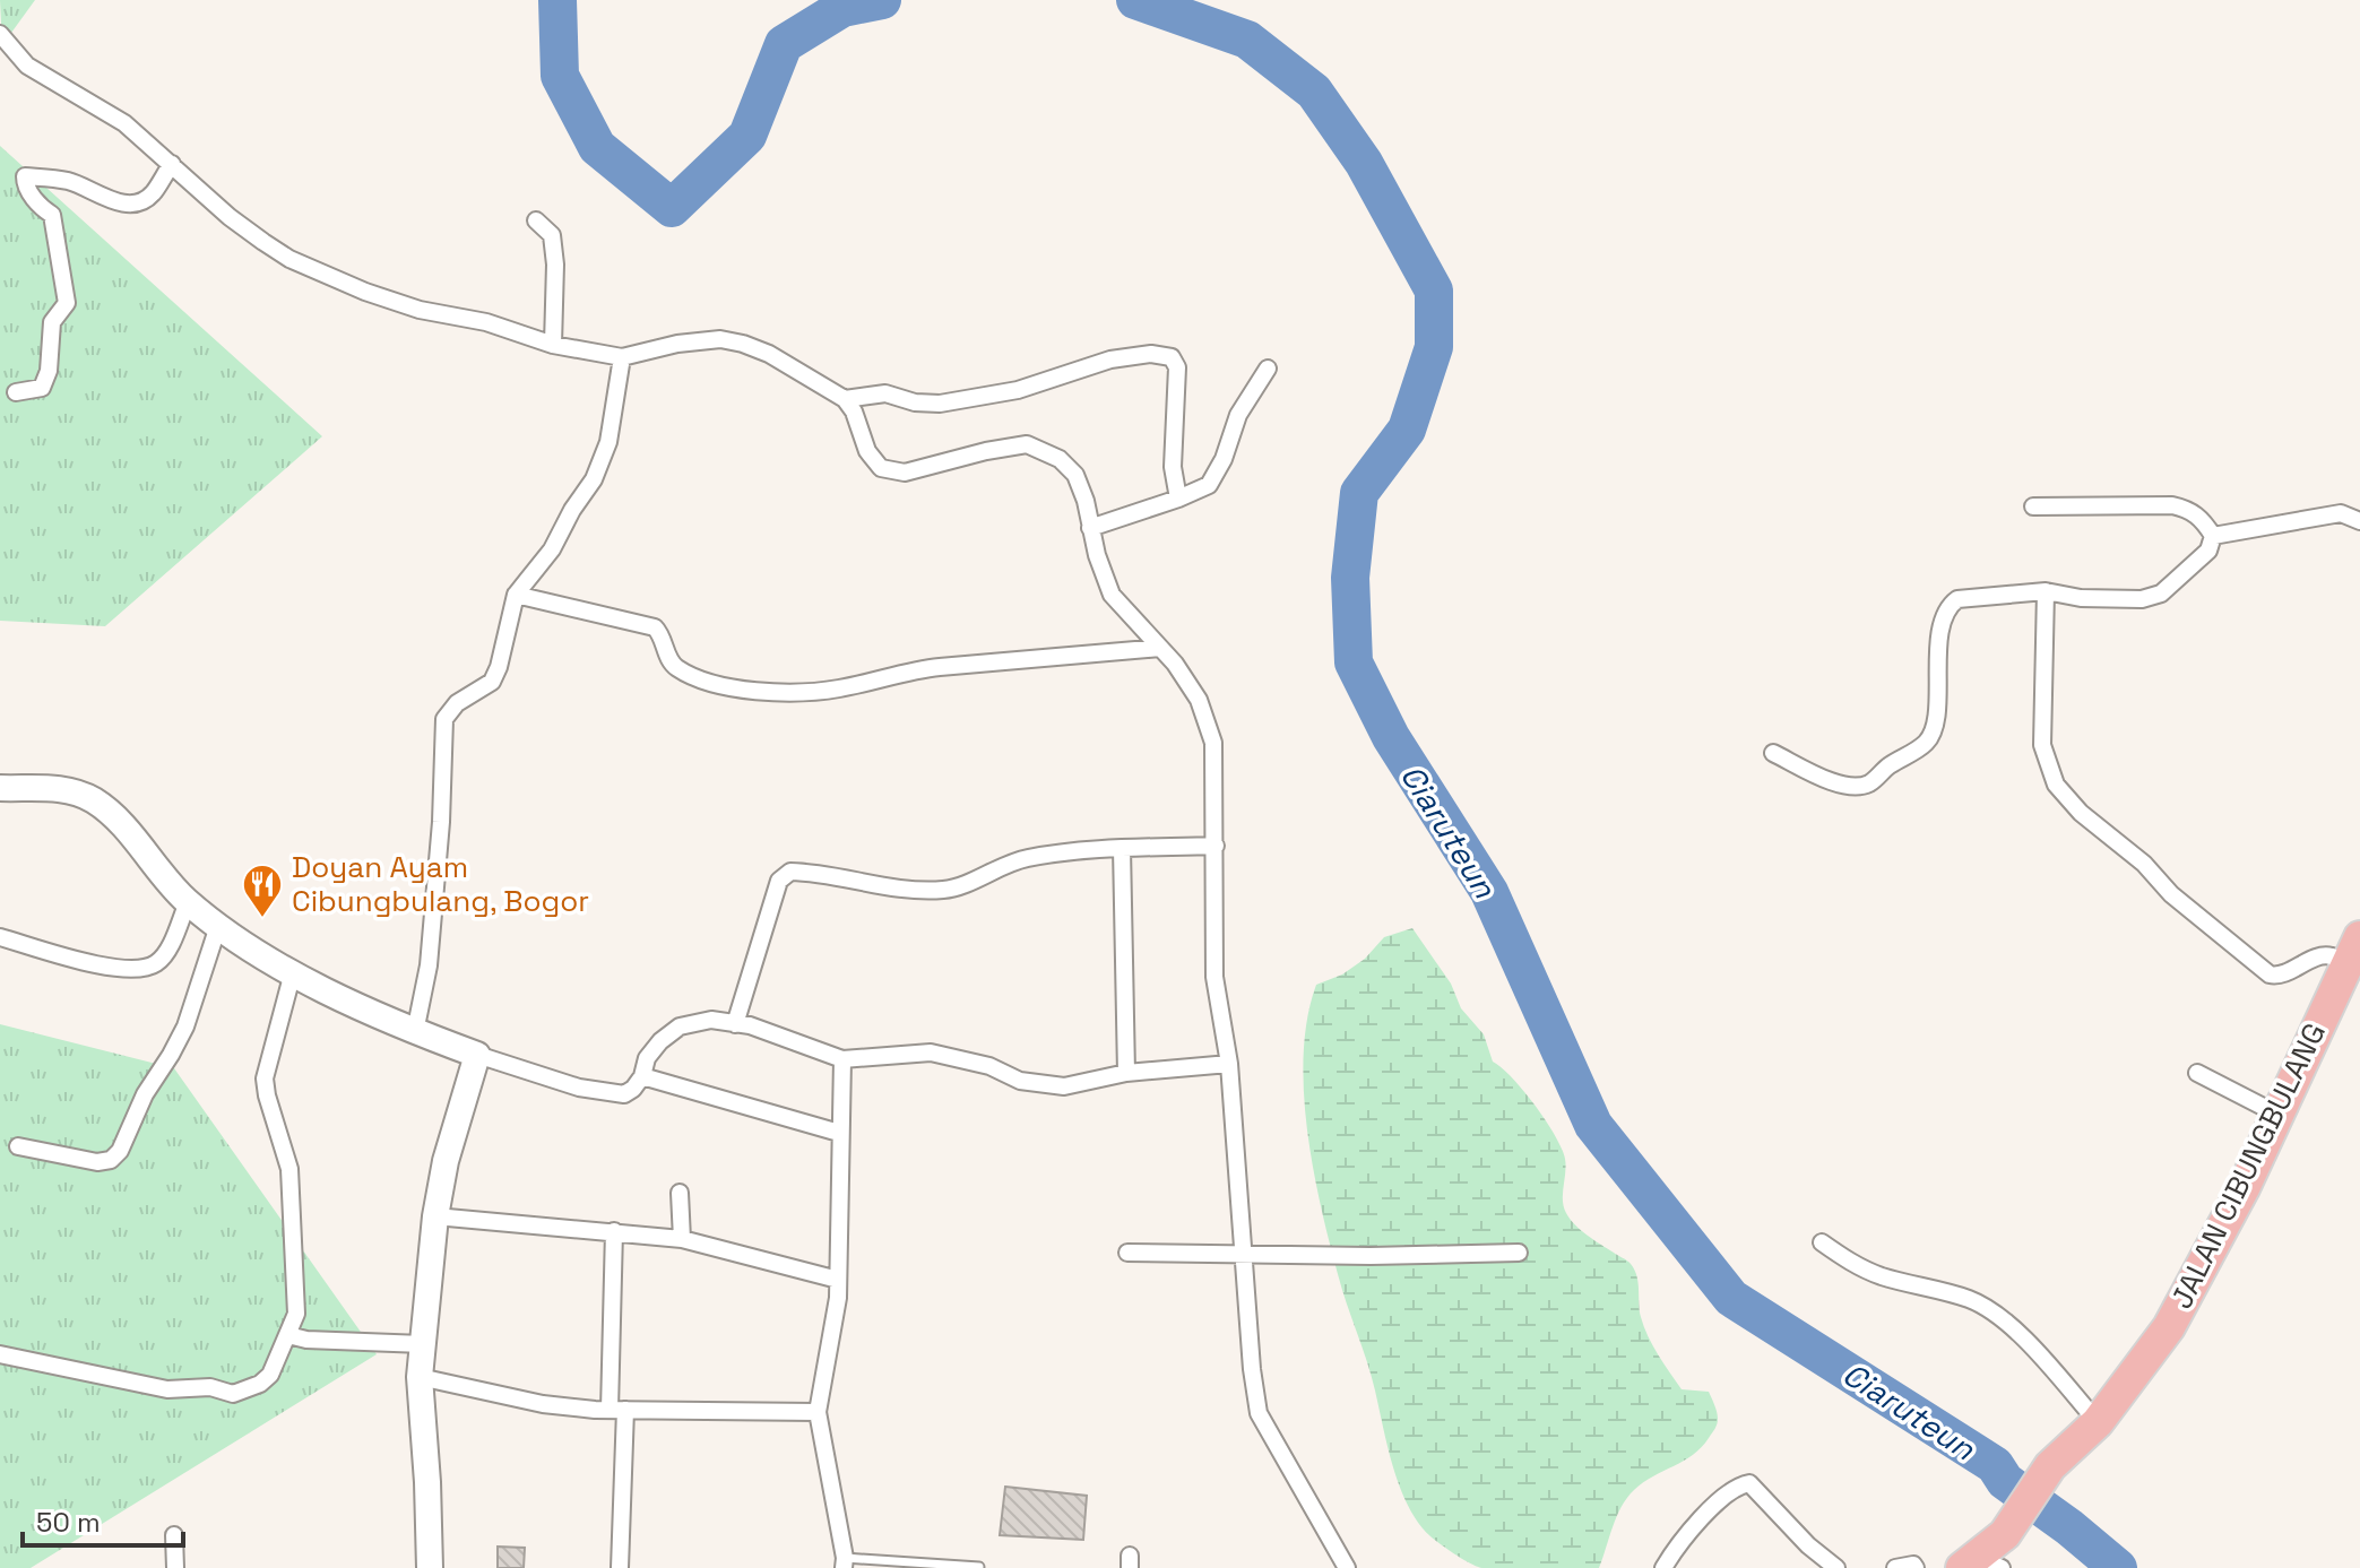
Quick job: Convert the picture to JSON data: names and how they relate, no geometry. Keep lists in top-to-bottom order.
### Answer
{
  "streets": {
    "highway": ["JALAN CIBUNGBULANG"]
  },
  "water": ["Ciaruteun"],
  "places": {
    "restaurant": ["Doyan Ayam Cibungbulang, Bogor"]
  },
  "scale_bar": "50 m"
}
